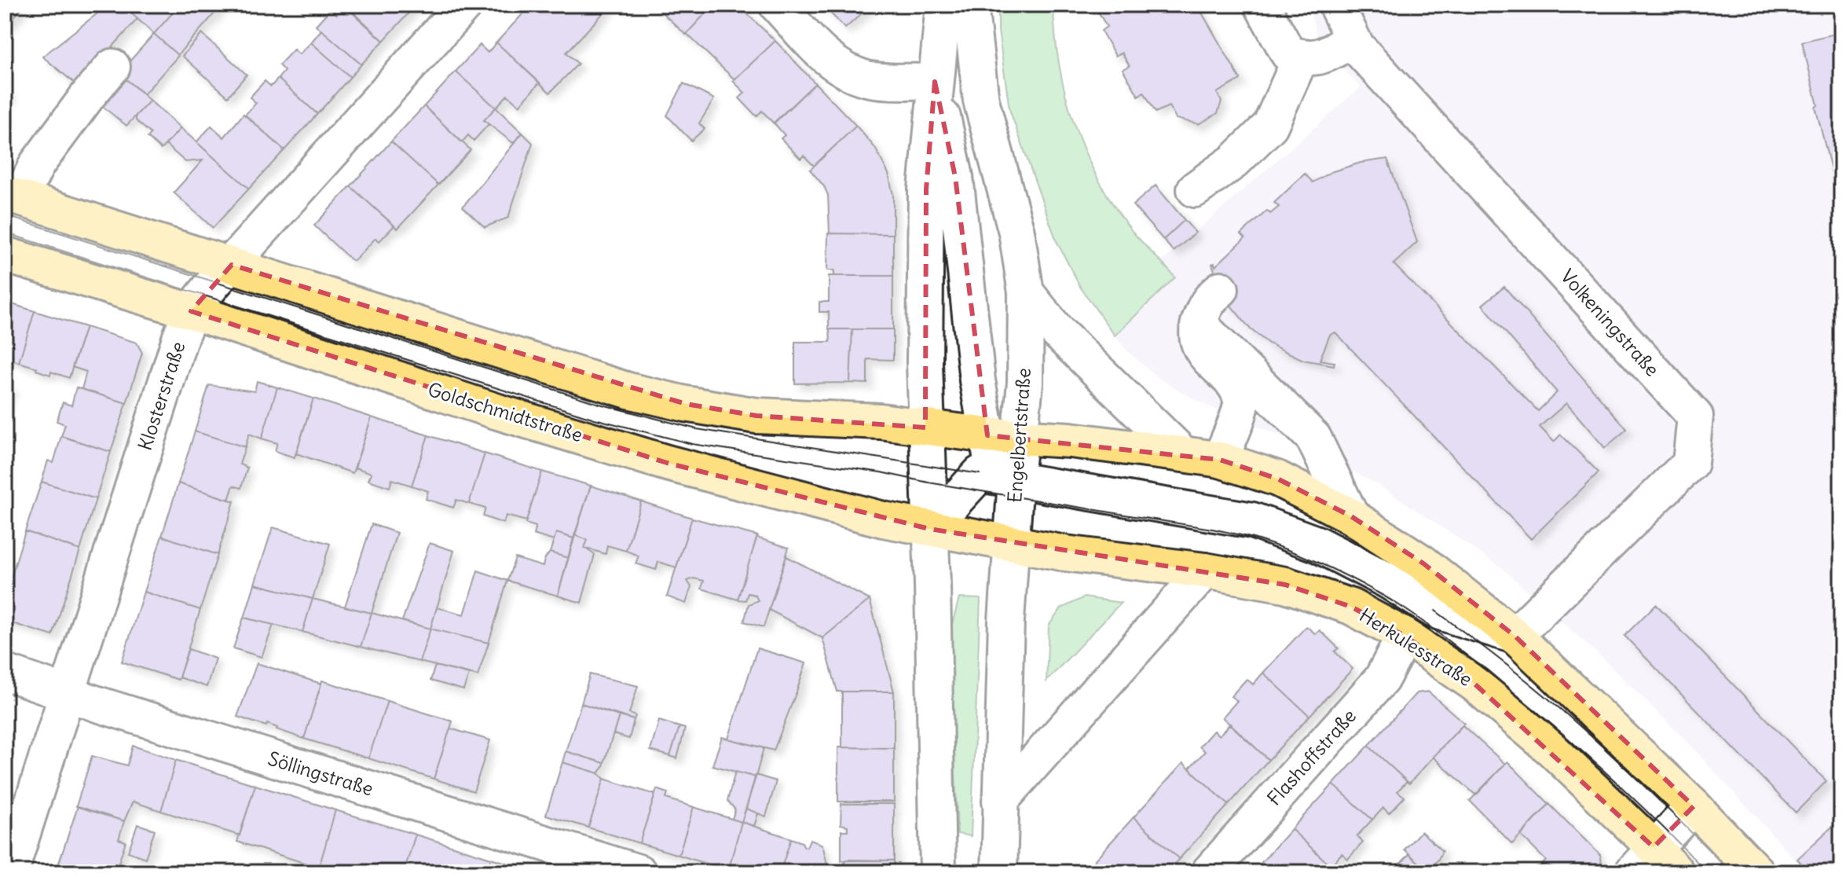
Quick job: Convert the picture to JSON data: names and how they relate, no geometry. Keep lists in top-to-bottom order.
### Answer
{
  "streets": {
    "main road": ["Goldschmidtstraße", "Herkulesstraße"],
    "street": [
      "Volkeningstraße",
      "Klosterstraße",
      "Engelbertstraße",
      "Flashoffstraße",
      "Söllingstraße"
    ]
  },
  "crossings": [
    ["Klosterstraße", "Goldschmidtstraße"],
    ["Klosterstraße", "Söllingstraße"],
    ["Goldschmidtstraße", "Engelbertstraße"],
    ["Goldschmidtstraße", "Herkulesstraße"],
    ["Engelbertstraße", "Herkulesstraße"],
    ["Herkulesstraße", "Flashoffstraße"]
  ]
}
